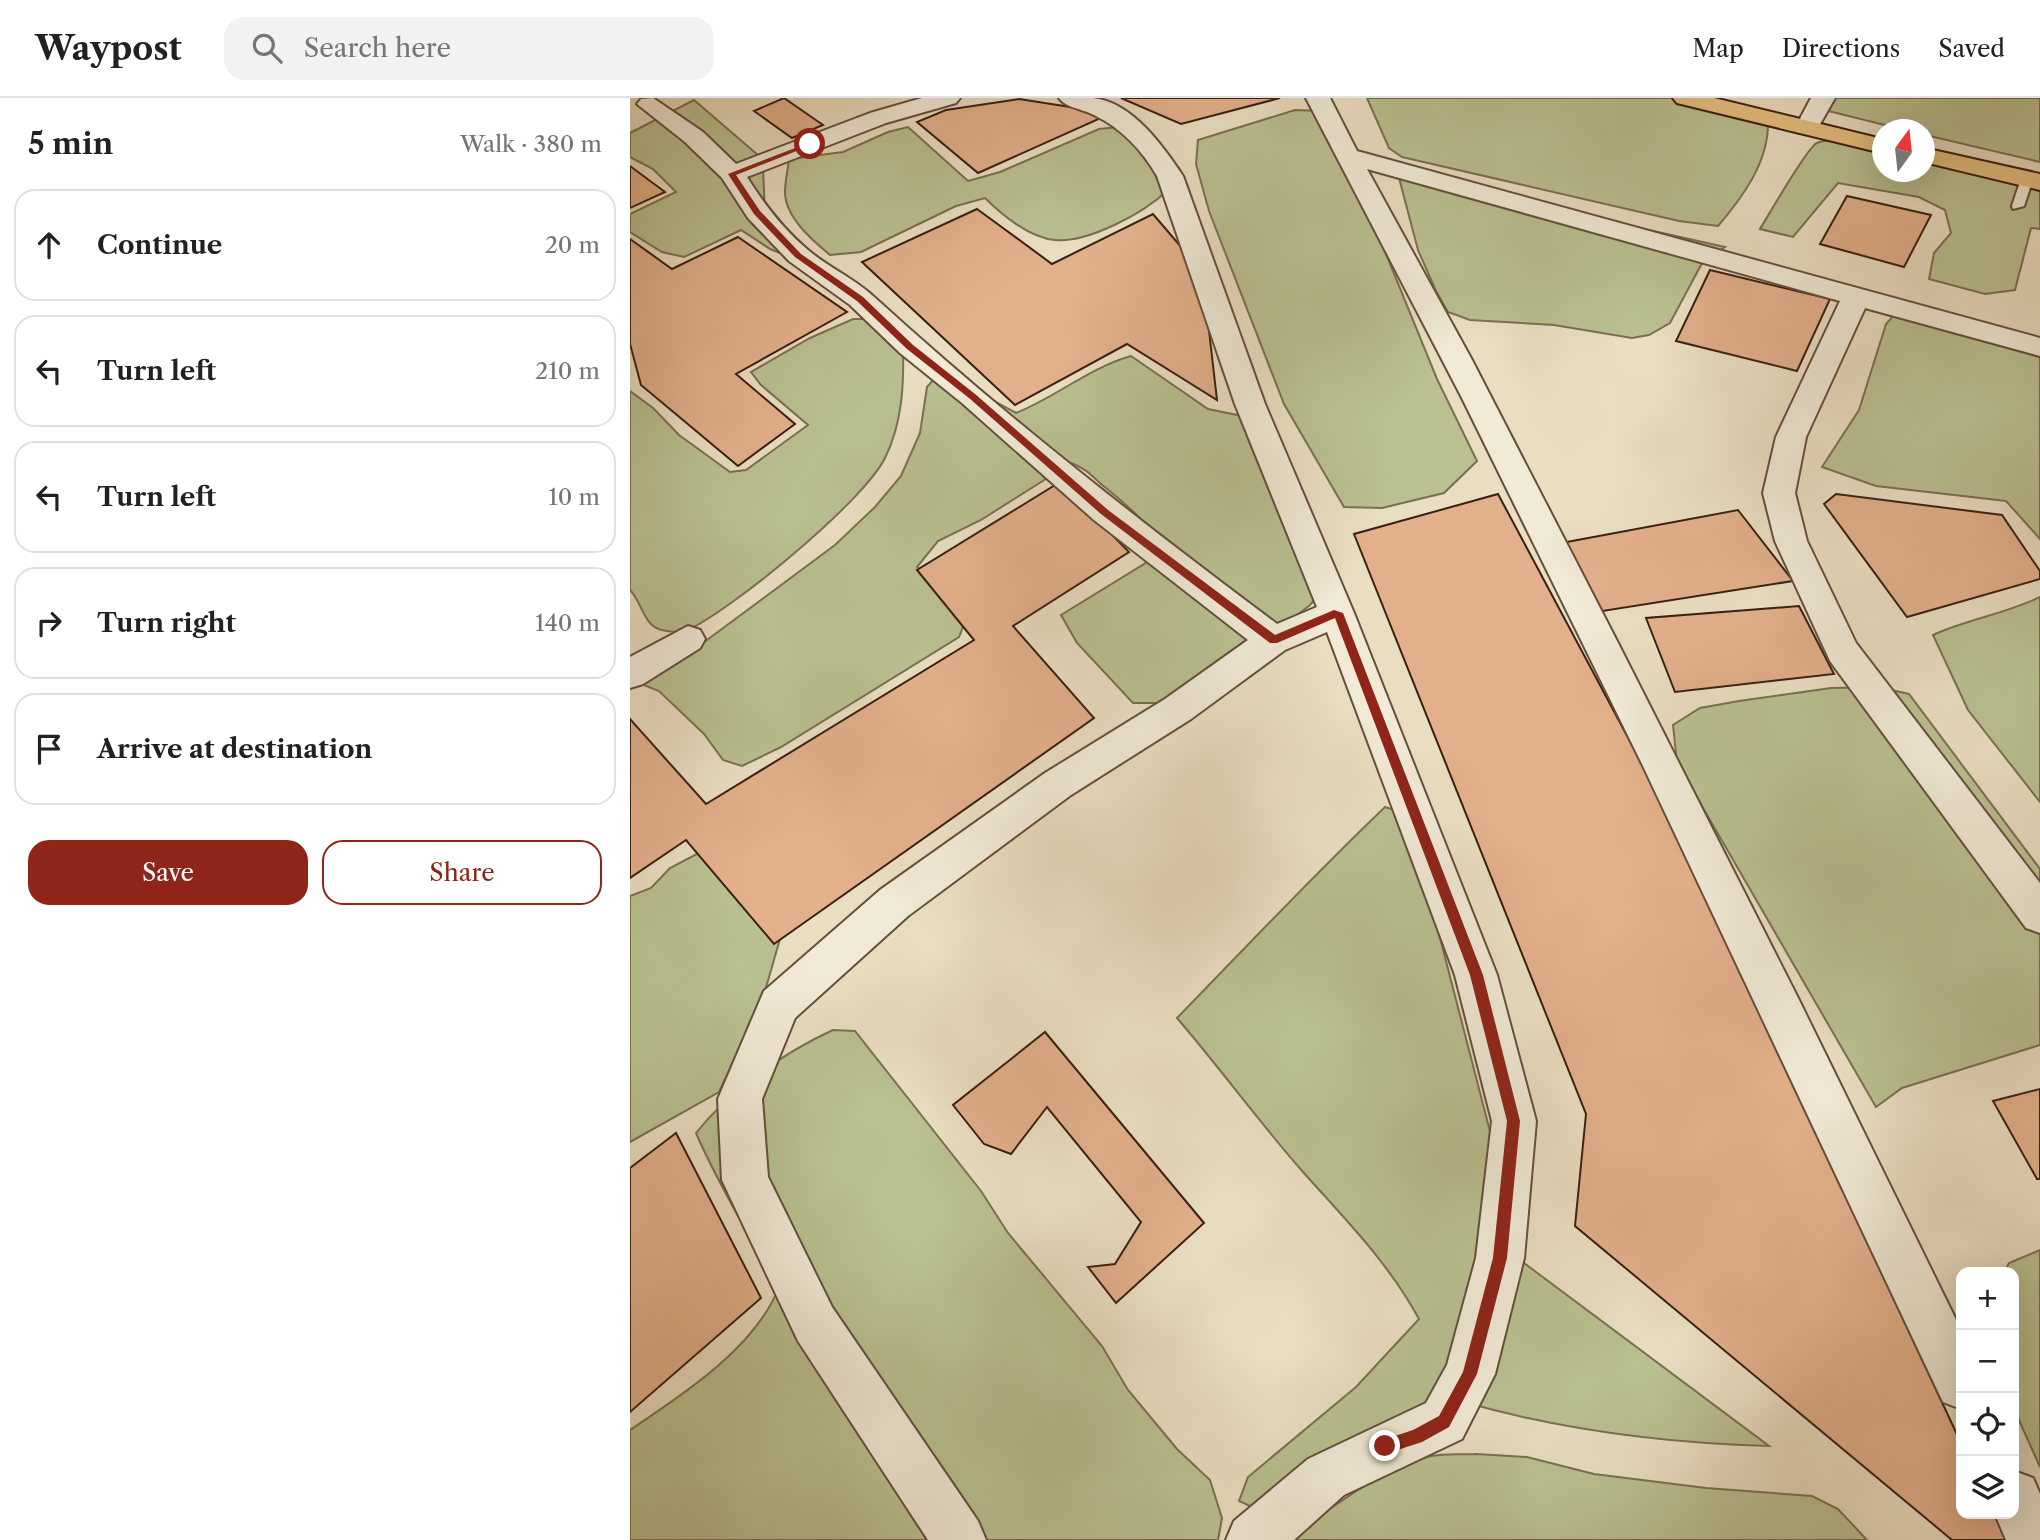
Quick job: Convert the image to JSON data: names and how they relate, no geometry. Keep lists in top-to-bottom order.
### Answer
{
  "north": "top",
  "page": {
    "header": "Waypost",
    "search": "Search here",
    "nav": ["Map", "Directions", "Saved"],
    "heading": ["5 min", "Walk · 380 m"],
    "list": [
      ["Continue", "20 m"],
      ["Turn left", "210 m"],
      ["Turn left", "10 m"],
      ["Turn right", "140 m"],
      "Arrive at destination"
    ],
    "buttons": ["Save", "Share"],
    "map_buttons": ["+", "−"]
  }
}
